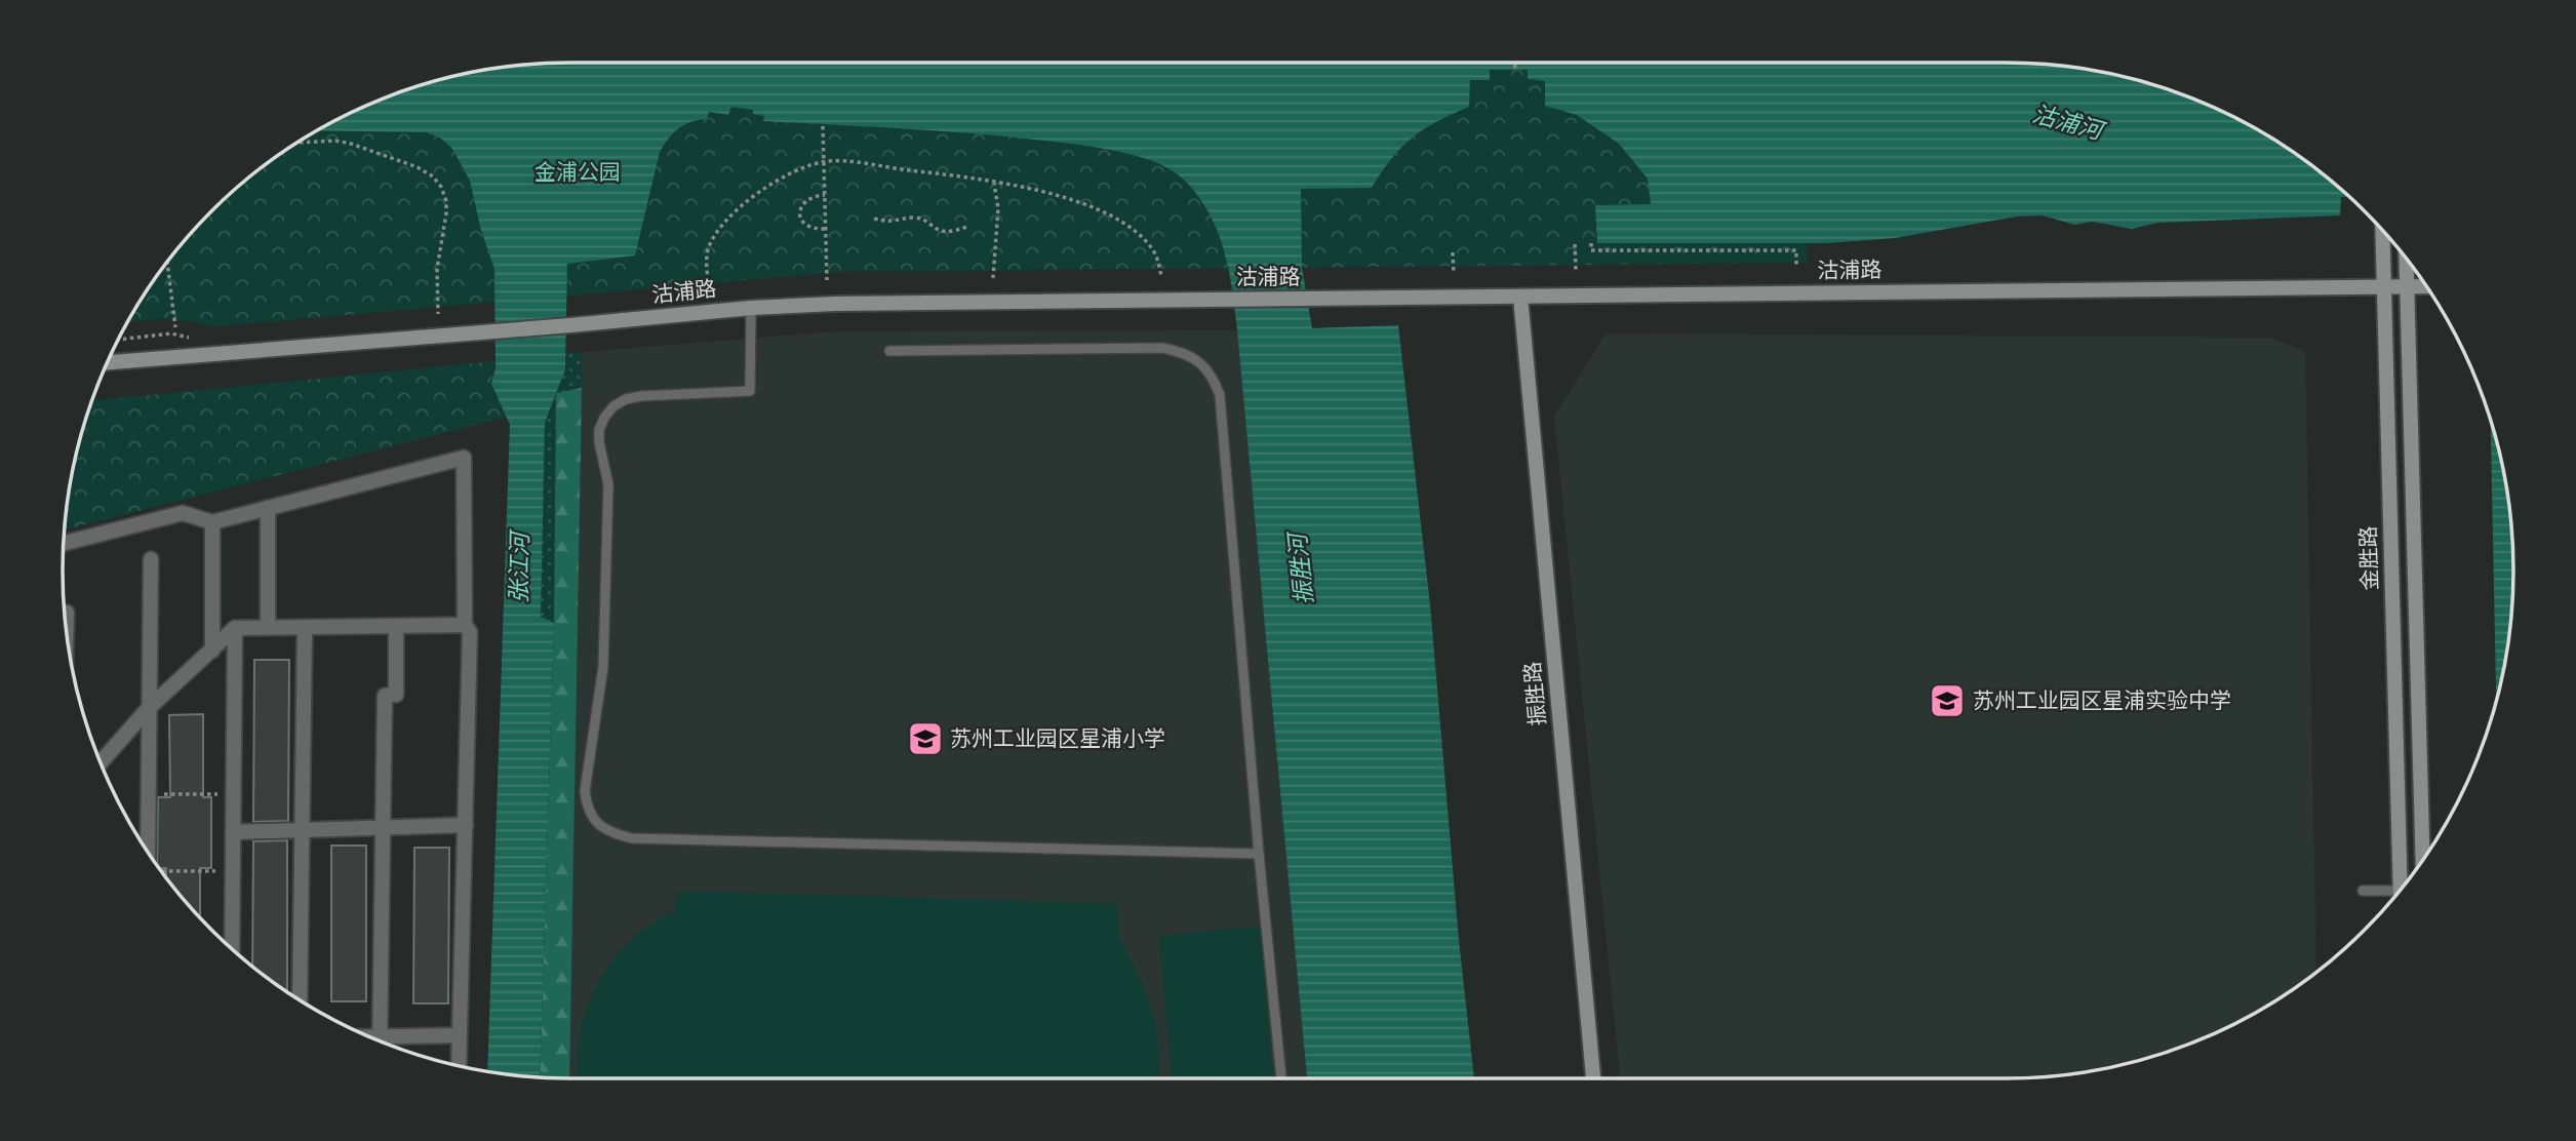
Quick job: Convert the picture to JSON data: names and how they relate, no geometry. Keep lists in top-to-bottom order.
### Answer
{
  "streets": {
    "street": ["沽浦路", "金胜路", "振胜路"]
  },
  "crossings": [
    ["沽浦路", "金胜路"],
    ["沽浦路", "振胜路"]
  ],
  "water": ["沽浦河", "张江河", "振胜河"],
  "parks": ["金浦公园"],
  "places": {
    "school or university": ["苏州工业园区星浦实验中学", "苏州工业园区星浦小学"]
  }
}
